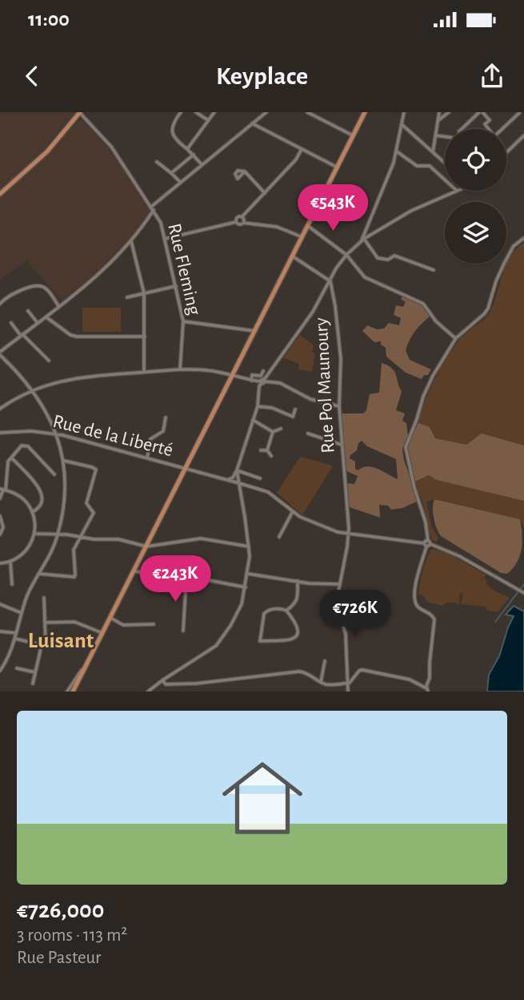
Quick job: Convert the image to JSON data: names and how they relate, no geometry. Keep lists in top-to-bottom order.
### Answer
{
  "streets": {
    "street": ["Rue Fleming", "Rue Pol Maunoury", "Rue de la Liberté"]
  },
  "crossings": [
    ["Rue Pol Maunoury", "Rue de la Liberté"]
  ],
  "districts": ["Luisant"],
  "page": {
    "status": "11:00",
    "header": "Keyplace",
    "price": ["€543K", "€243K", "€726K"],
    "list": [
      {
        "name": "€726,000",
        "note": "3 rooms · 113 m² · Rue Pasteur"
      }
    ]
  }
}
